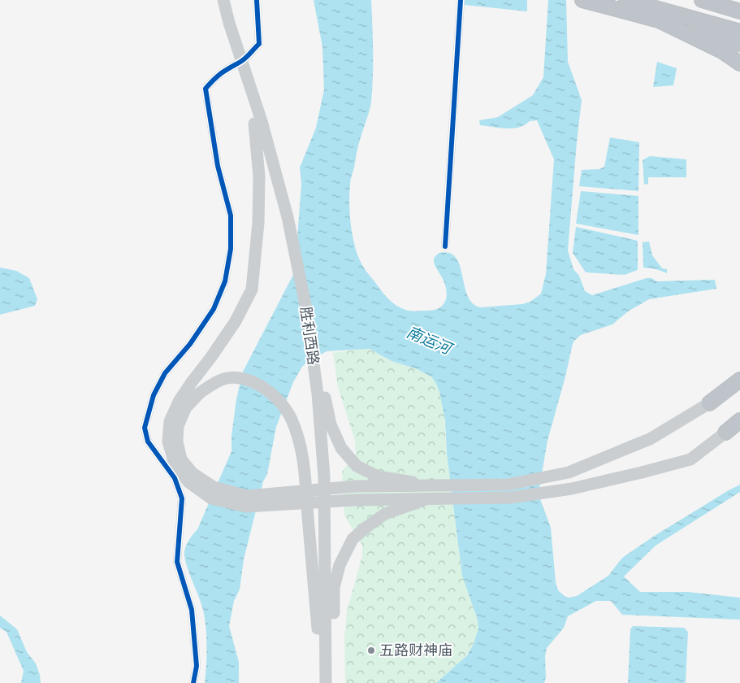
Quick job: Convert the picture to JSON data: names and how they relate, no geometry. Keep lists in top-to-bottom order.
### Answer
{
  "streets": {
    "main road": ["胜利西路"]
  },
  "water": ["南运河"],
  "places": ["五路财神庙"]
}
